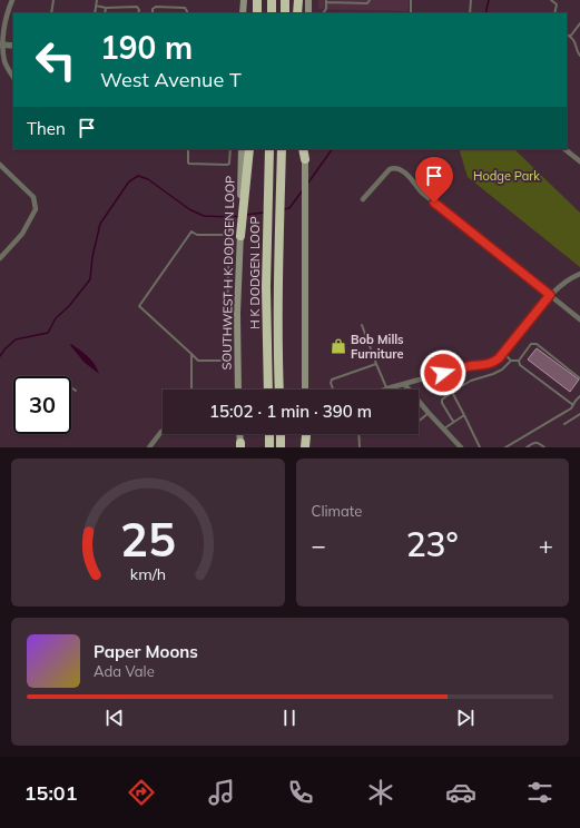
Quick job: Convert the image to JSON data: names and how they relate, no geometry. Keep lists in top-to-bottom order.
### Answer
{
  "streets": {
    "highway": ["H K DODGEN LOOP"],
    "main road": ["SOUTHWEST H K DODGEN LOOP"]
  },
  "parks": ["Hodge Park"],
  "places": {
    "shop": ["Bob Mills Furniture"]
  },
  "page": {
    "turn": ["190 m", "West Avenue T"],
    "then": "Then",
    "limit": "30",
    "trip": "15:02 · 1 min · 390 m",
    "tile": "Climate",
    "heat": ["−", "23°", "+"],
    "song": ["Paper Moons", "Ada Vale"],
    "tabs": "15:01",
    "gauge": ["25", "km/h"]
  }
}
